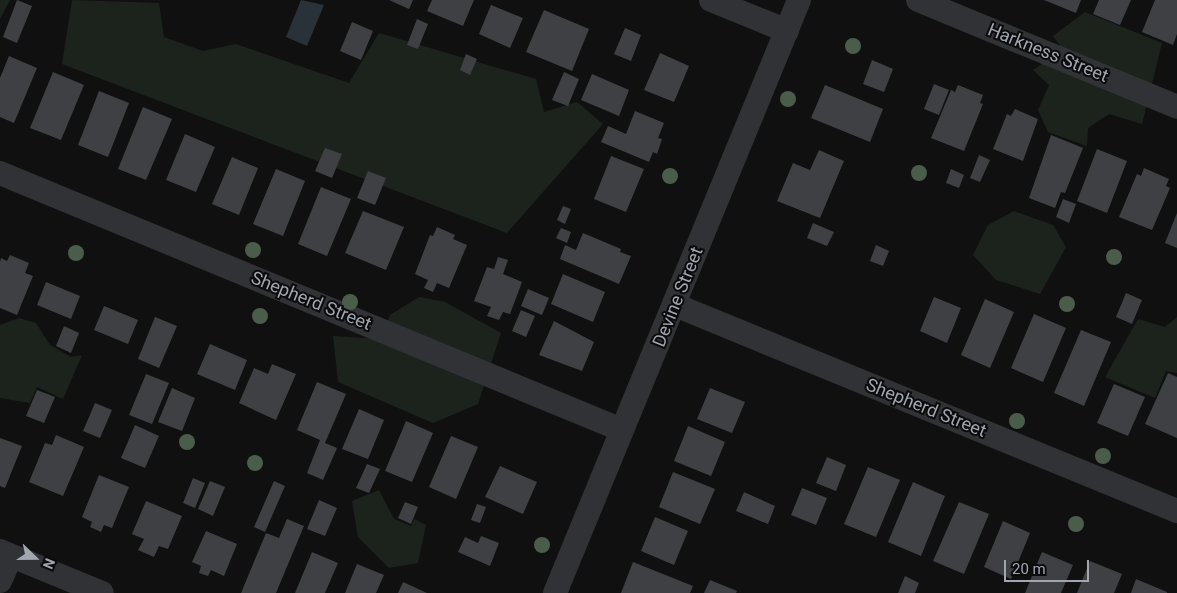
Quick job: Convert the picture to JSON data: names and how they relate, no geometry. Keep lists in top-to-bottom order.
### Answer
{
  "streets": {
    "street": ["Harkness Street", "Devine Street", "Shepherd Street"]
  },
  "crossings": [
    ["Devine Street", "Shepherd Street"]
  ],
  "scale_bar": "20 m",
  "north": "right"
}
